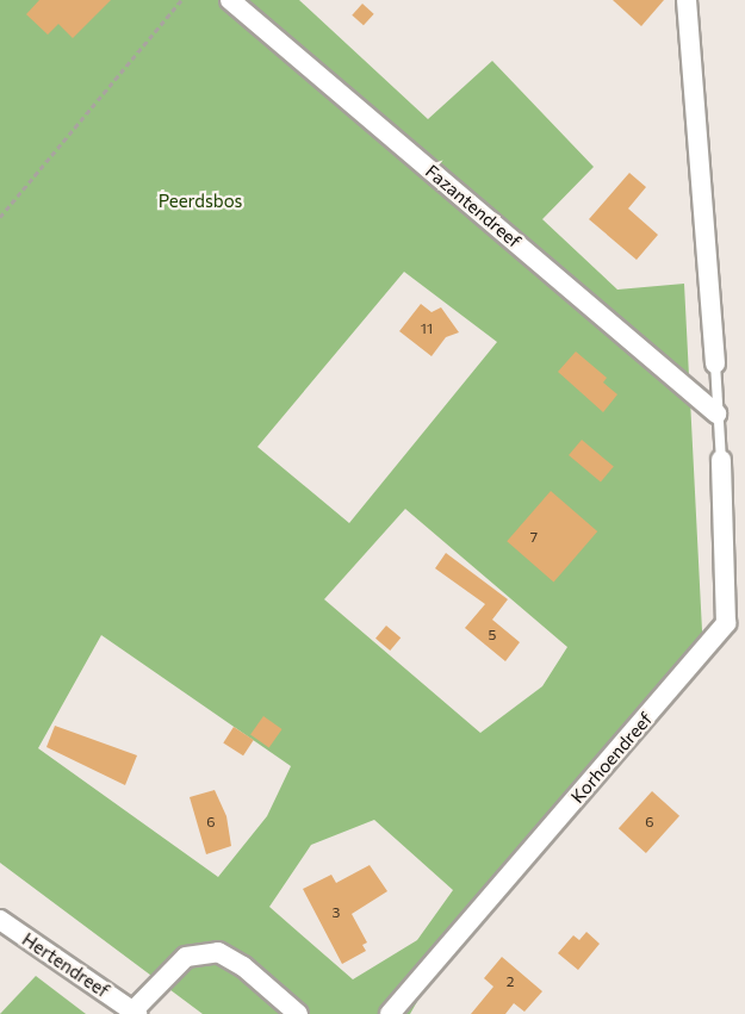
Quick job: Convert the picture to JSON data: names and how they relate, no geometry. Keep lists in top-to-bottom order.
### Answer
{
  "streets": {
    "street": ["Fazantendreef", "Korhoendreef", "Hertendreef"]
  },
  "parks": ["Peerdsbos"],
  "house_numbers": [
    "11",
    "7",
    "5",
    "6",
    "6",
    "3",
    "2"
  ]
}
